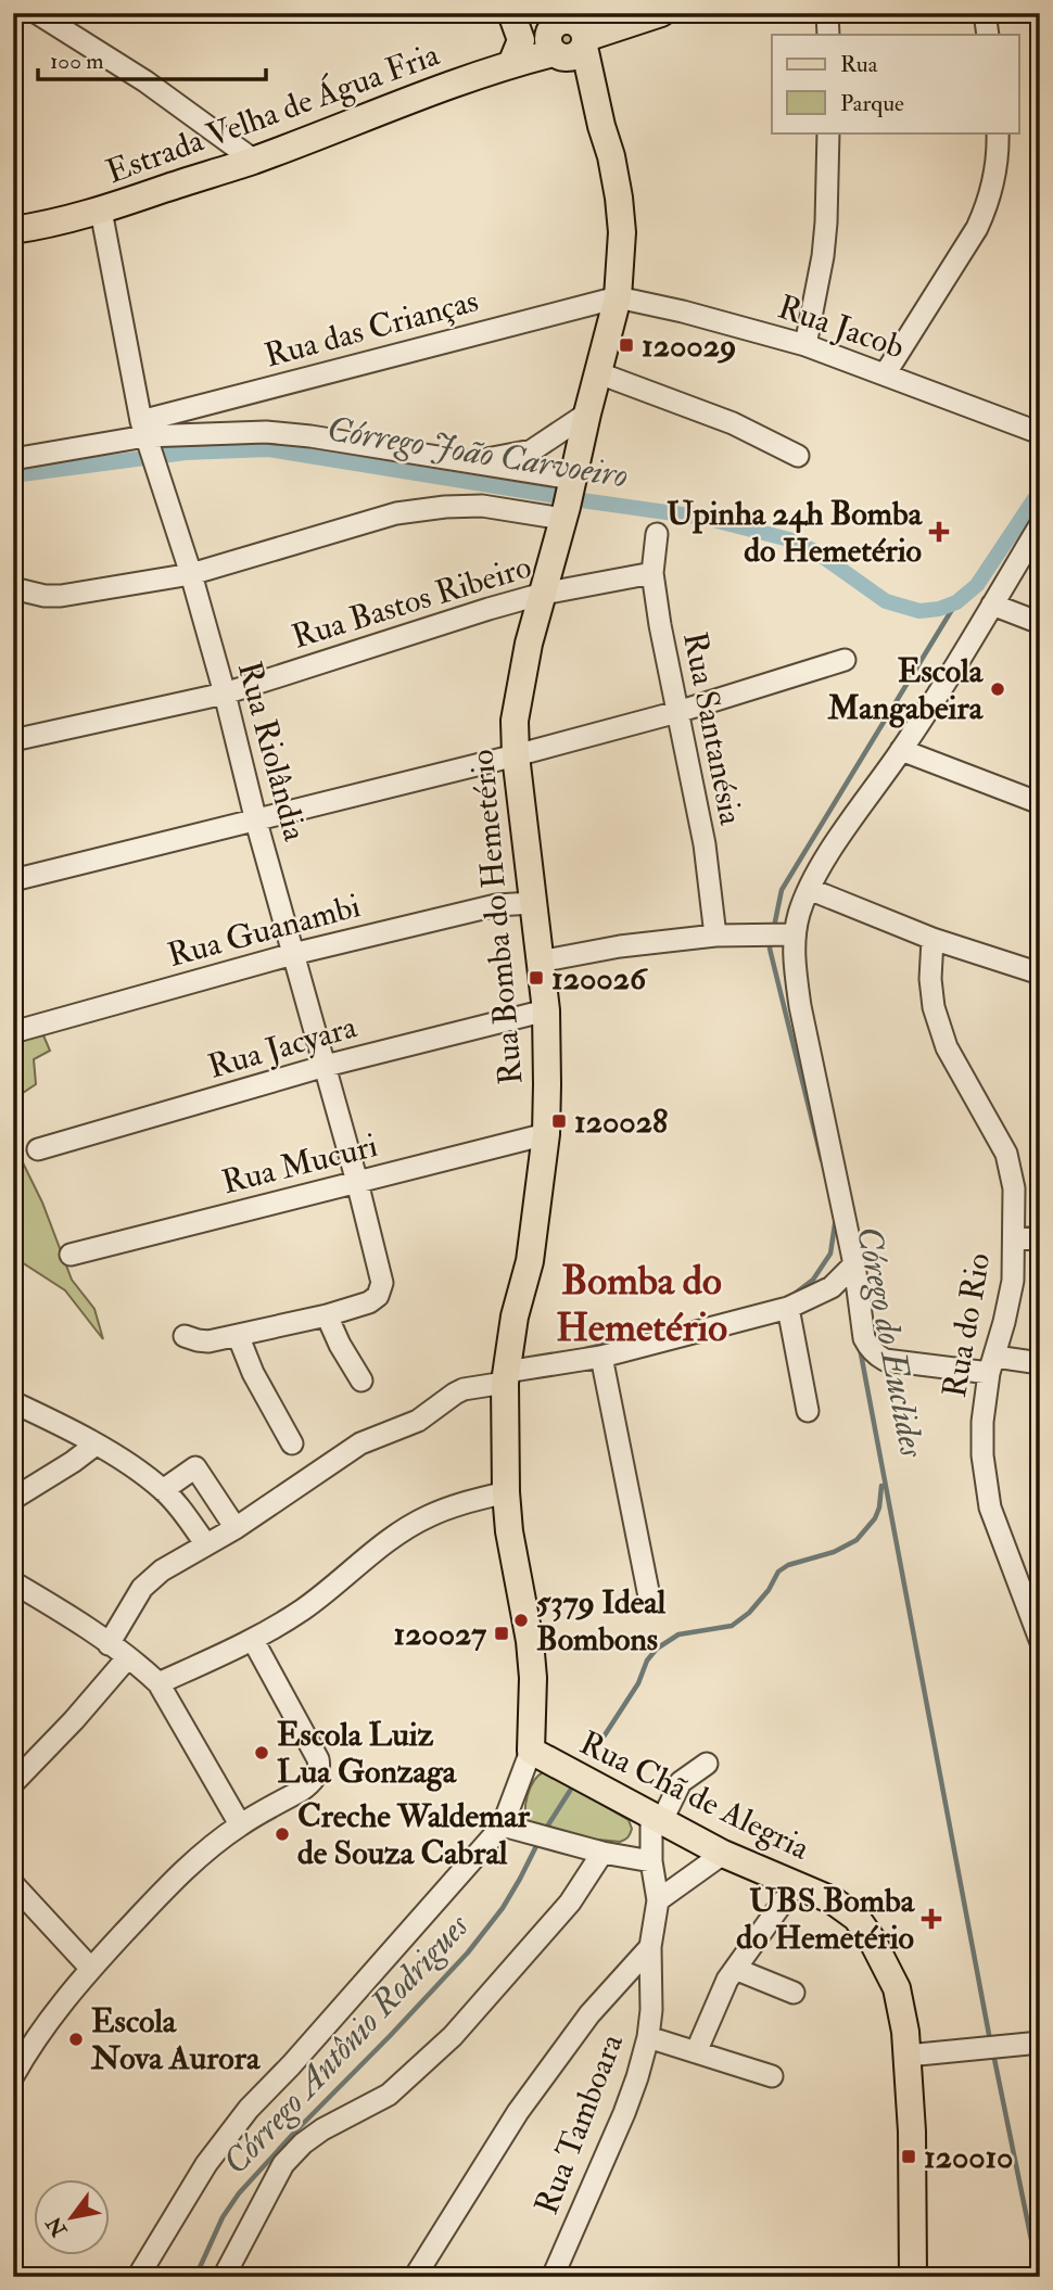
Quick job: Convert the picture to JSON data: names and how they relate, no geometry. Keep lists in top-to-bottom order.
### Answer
{
  "streets": {
    "main road": ["Estrada Velha de Água Fria", "Rua Bomba do Hemetério", "Rua Chã de Alegria"],
    "street": [
      "Rua Jacob",
      "Rua das Crianças",
      "Rua Bastos Ribeiro",
      "Rua Santanésia",
      "Rua Riolândia",
      "Rua Guanambi",
      "Rua Jacyara",
      "Rua Mucuri",
      "Rua do Rio",
      "Rua Tamboara"
    ]
  },
  "crossings": [
    ["Estrada Velha de Água Fria", "Rua Riolândia"],
    ["Estrada Velha de Água Fria", "Rua Bomba do Hemetério"],
    ["Rua Jacob", "Rua das Crianças"],
    ["Rua Jacob", "Rua Bomba do Hemetério"],
    ["Rua das Crianças", "Rua Riolândia"],
    ["Rua das Crianças", "Rua Bomba do Hemetério"],
    ["Rua Bastos Ribeiro", "Rua Santanésia"],
    ["Rua Bastos Ribeiro", "Rua Riolândia"],
    ["Rua Bastos Ribeiro", "Rua Bomba do Hemetério"],
    ["Rua Riolândia", "Rua Guanambi"],
    ["Rua Riolândia", "Rua Jacyara"],
    ["Rua Riolândia", "Rua Mucuri"],
    ["Rua Bomba do Hemetério", "Rua Guanambi"],
    ["Rua Bomba do Hemetério", "Rua Jacyara"],
    ["Rua Bomba do Hemetério", "Rua Mucuri"],
    ["Rua Bomba do Hemetério", "Rua Chã de Alegria"],
    ["Rua Chã de Alegria", "Rua Tamboara"]
  ],
  "districts": ["Bomba do Hemetério"],
  "water": ["Córrego João Carvoeiro", "Córego do Euclides", "Córrego Antônio Rodrigues"],
  "places": {
    "transit": [
      "120029",
      "120026",
      "120028",
      "120027",
      "120010"
    ],
    "health": ["Upinha 24h Bomba do Hemetério", "UBS Bomba do Hemetério"],
    "other": [
      "Escola Mangabeira",
      "5379 Ideal Bombons",
      "Escola Luiz Lua Gonzaga",
      "Creche Waldemar de Souza Cabral",
      "Escola Nova Aurora"
    ]
  },
  "legend": ["Rua", "Parque"],
  "scale_bar": "100 m",
  "north": "bottom left"
}
